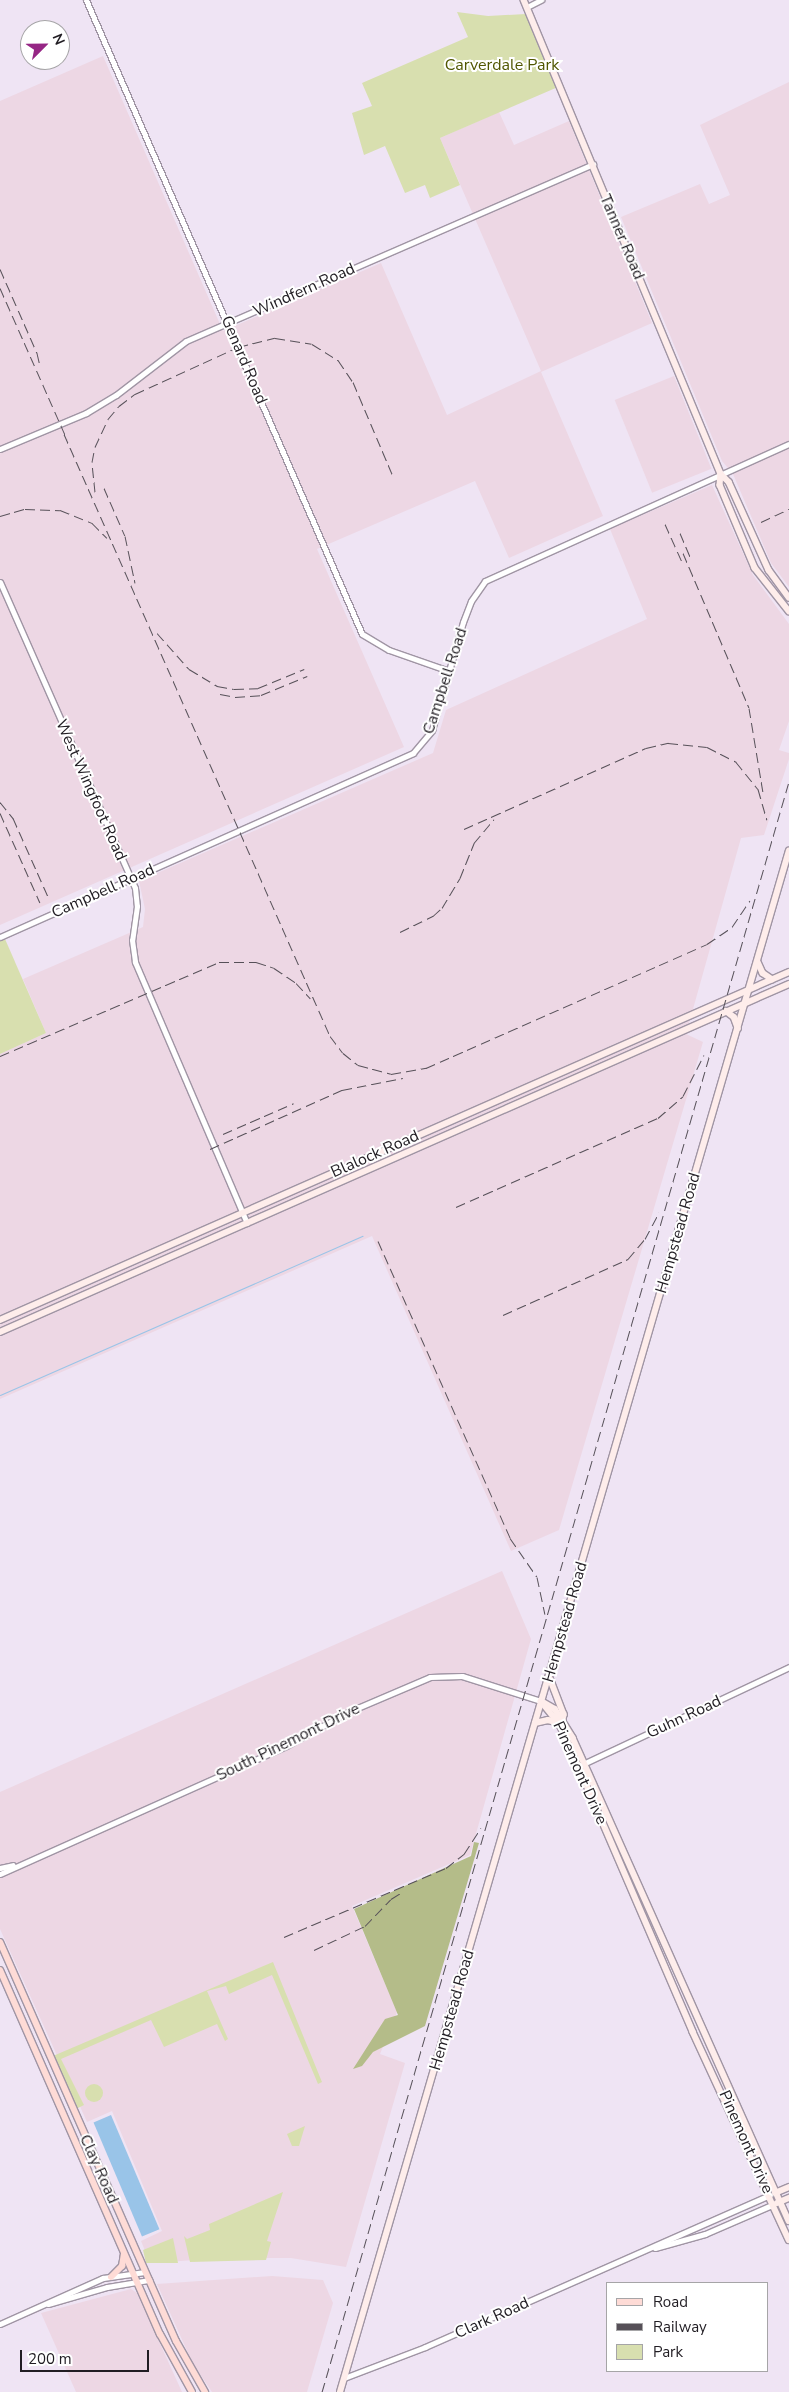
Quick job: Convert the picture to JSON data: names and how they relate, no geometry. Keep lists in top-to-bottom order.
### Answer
{
  "streets": {
    "main road": [
      "Tanner Road",
      "Blalock Road",
      "Hempstead Road",
      "Pinemont Drive",
      "Clay Road",
      "Clark Road"
    ],
    "street": [
      "Windfern Road",
      "Genard Road",
      "Campbell Road",
      "West Wingfoot Road",
      "Guhn Road",
      "South Pinemont Drive"
    ]
  },
  "crossings": [
    ["Tanner Road", "Windfern Road"],
    ["Tanner Road", "Campbell Road"],
    ["Windfern Road", "Genard Road"],
    ["Genard Road", "Campbell Road"],
    ["Campbell Road", "West Wingfoot Road"],
    ["West Wingfoot Road", "Blalock Road"],
    ["Blalock Road", "Hempstead Road"],
    ["Hempstead Road", "South Pinemont Drive"],
    ["Hempstead Road", "Pinemont Drive"],
    ["Hempstead Road", "Clark Road"],
    ["Guhn Road", "Pinemont Drive"],
    ["South Pinemont Drive", "Pinemont Drive"],
    ["Pinemont Drive", "Clark Road"]
  ],
  "parks": ["Carverdale Park"],
  "legend": ["Road", "Railway", "Park"],
  "scale_bar": "200 m",
  "north": "top right"
}
